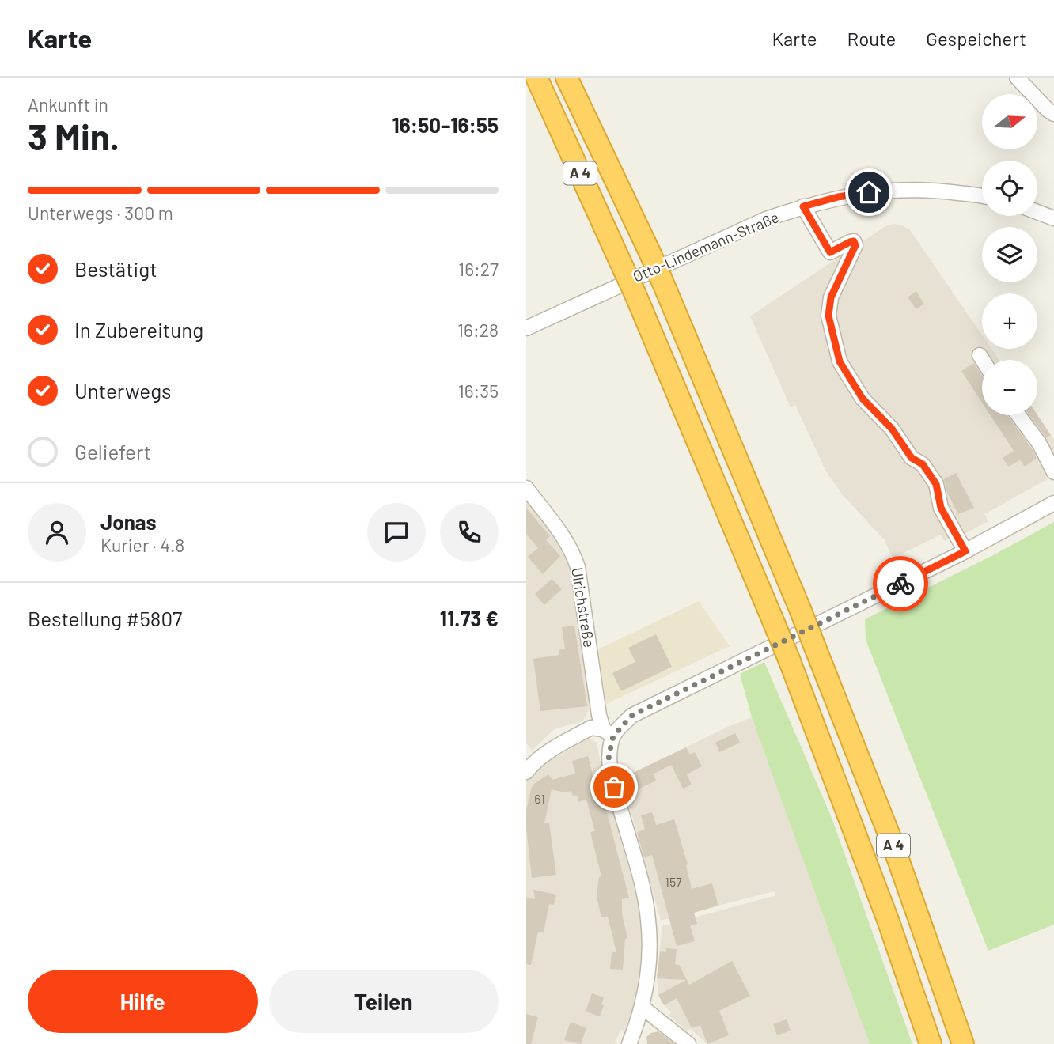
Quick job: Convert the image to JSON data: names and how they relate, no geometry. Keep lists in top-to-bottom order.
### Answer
{
  "streets": {
    "highway": ["A 4"],
    "street": ["Otto-Lindemann-Straße", "Ulrichstraße"]
  },
  "house_numbers": ["61", "157"],
  "north": "right",
  "page": {
    "header": "Karte",
    "nav": ["Karte", "Route", "Gespeichert"],
    "heading": ["3 Min.", "Ankunft in", "16:50–16:55"],
    "panel": [
      "Jonas",
      "Kurier · 4.8",
      "Bestellung #5807",
      "11.73 €"
    ],
    "map_buttons": ["+", "−"],
    "bar": "Unterwegs · 300 m",
    "list": [
      ["Bestätigt", "16:27"],
      ["In Zubereitung", "16:28"],
      ["Unterwegs", "16:35"],
      "Geliefert"
    ],
    "buttons": ["Hilfe", "Teilen"]
  }
}
